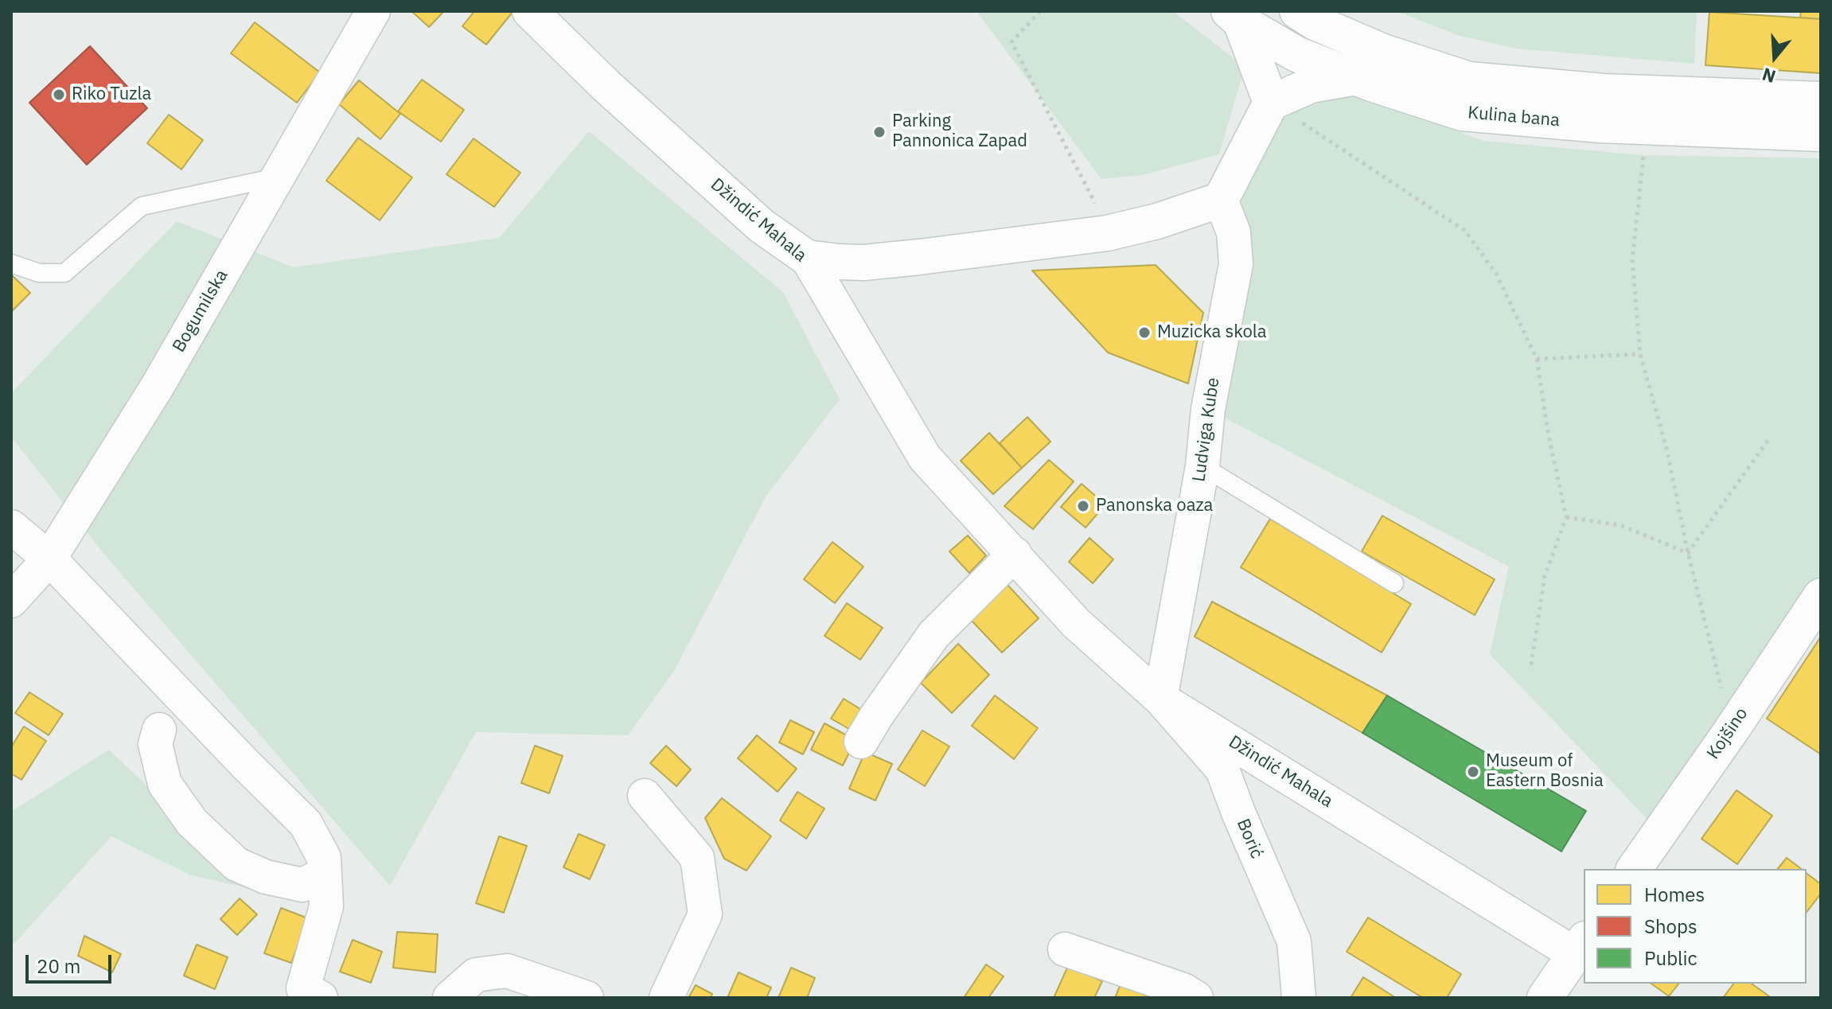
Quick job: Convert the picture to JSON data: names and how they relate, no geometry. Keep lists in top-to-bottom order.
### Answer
{
  "streets": {
    "street": [
      "Kulina bana",
      "Džindić Mahala",
      "Bogumilska",
      "Ludviga Kube",
      "Kojšino",
      "Borić"
    ]
  },
  "crossings": [
    ["Džindić Mahala", "Ludviga Kube"],
    ["Džindić Mahala", "Borić"],
    ["Ludviga Kube", "Borić"]
  ],
  "places": [
    "Riko Tuzla",
    "Parking Pannonica Zapad",
    "Muzicka skola",
    "Panonska oaza",
    "Museum of Eastern Bosnia"
  ],
  "legend": ["Homes", "Shops", "Public"],
  "scale_bar": "20 m",
  "north": "bottom"
}
